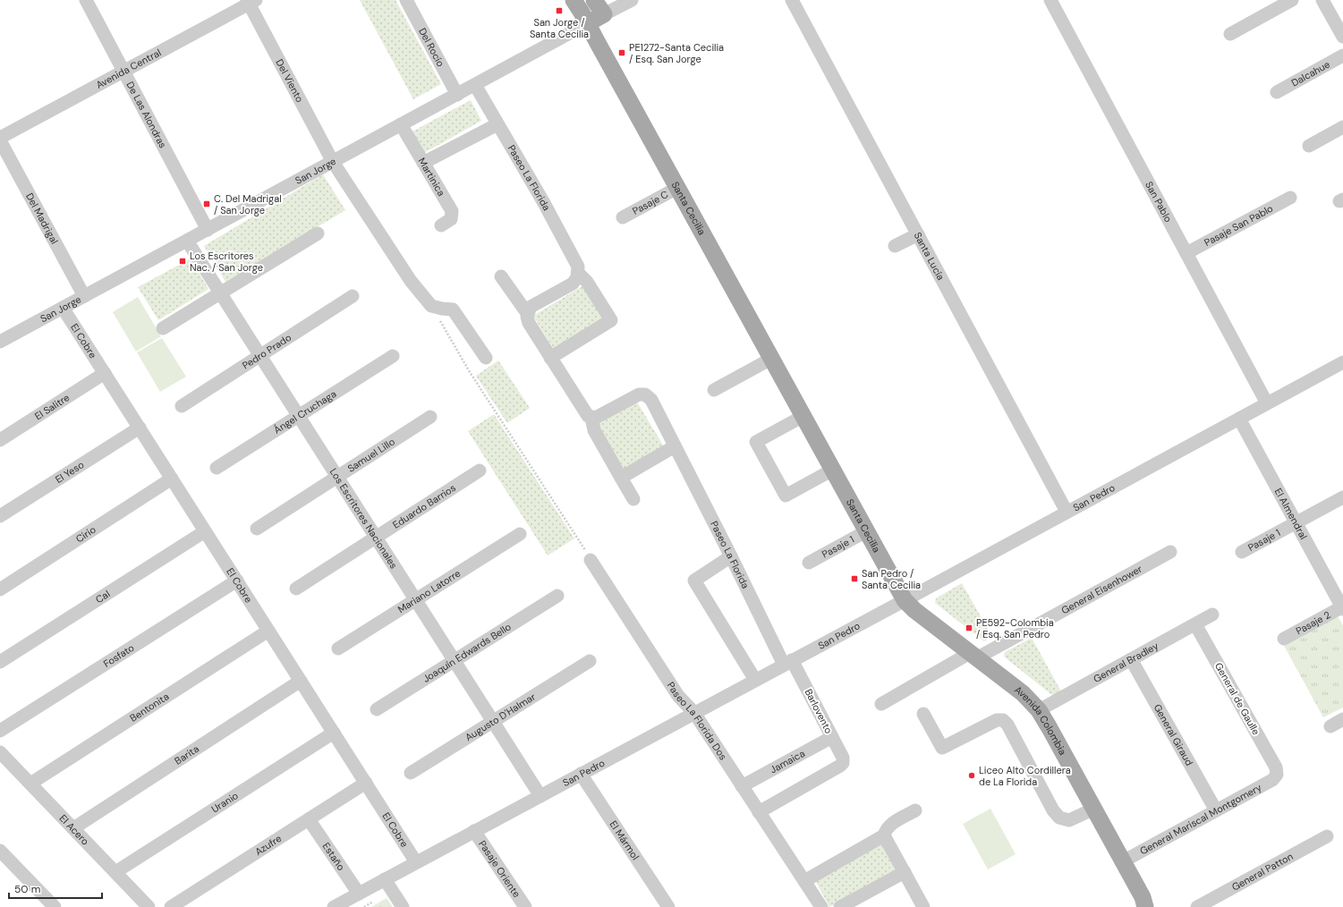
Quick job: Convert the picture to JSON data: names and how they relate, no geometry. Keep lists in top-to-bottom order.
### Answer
{
  "streets": {
    "main road": ["San Jorge", "Santa Cecilia", "Avenida Colombia"],
    "street": [
      "Del Rocío",
      "Avenida Central",
      "Dalcahue",
      "Del Viento",
      "De Las Alondras",
      "Martinica",
      "Paseo La Florida",
      "San Pablo",
      "Pasaje C",
      "Del Madrigal",
      "Pasaje San Pablo",
      "Santa Lucía",
      "El Cobre",
      "Pedro Prado",
      "El Salitre",
      "Ángel Cruchaga",
      "Samuel Lillo",
      "El Yeso",
      "San Pedro",
      "Eduardo Barrios",
      "El Almendral",
      "Los Escritores Nacionales",
      "Cirio",
      "Pasaje 1",
      "General Eisenhower",
      "Mariano Latorre",
      "Cal",
      "Pasaje 2",
      "Joaquín Edwards Bello",
      "Fosfato",
      "General Bradley",
      "General de Gaulle",
      "Bentonita",
      "Barlovento",
      "Augusto D'Halmar",
      "Paseo La Florida Dos",
      "General Giraud",
      "Barita",
      "Jamaica",
      "Uranio",
      "General Mariscal Montgomery",
      "El Acero",
      "El Mármol",
      "Azufre",
      "Estaño",
      "Pasaje Oriente",
      "General Patton"
    ]
  },
  "crossings": [
    ["Del Rocío", "San Jorge"],
    ["Avenida Central", "Del Viento"],
    ["Avenida Central", "De Las Alondras"],
    ["Del Viento", "San Jorge"],
    ["De Las Alondras", "San Jorge"],
    ["San Jorge", "Martinica"],
    ["San Jorge", "Paseo La Florida"],
    ["San Jorge", "Santa Cecilia"],
    ["San Jorge", "Del Madrigal"],
    ["San Jorge", "El Cobre"],
    ["San Jorge", "Los Escritores Nacionales"],
    ["Paseo La Florida", "San Pedro"],
    ["Paseo La Florida", "Barlovento"],
    ["San Pablo", "Pasaje San Pablo"],
    ["San Pablo", "San Pedro"],
    ["Pasaje C", "Santa Cecilia"],
    ["Santa Cecilia", "San Pedro"],
    ["Santa Cecilia", "Pasaje 1"],
    ["Santa Cecilia", "Avenida Colombia"],
    ["Santa Lucía", "San Pedro"],
    ["El Cobre", "El Salitre"],
    ["El Cobre", "El Yeso"],
    ["El Cobre", "San Pedro"],
    ["El Cobre", "Cirio"],
    ["El Cobre", "Cal"],
    ["El Cobre", "Fosfato"],
    ["El Cobre", "Bentonita"],
    ["El Cobre", "Barita"],
    ["El Cobre", "Uranio"],
    ["El Cobre", "Azufre"],
    ["Pedro Prado", "Los Escritores Nacionales"],
    ["Ángel Cruchaga", "Los Escritores Nacionales"],
    ["Samuel Lillo", "Los Escritores Nacionales"],
    ["San Pedro", "El Almendral"],
    ["San Pedro", "Los Escritores Nacionales"],
    ["San Pedro", "Barlovento"],
    ["San Pedro", "Paseo La Florida Dos"],
    ["San Pedro", "Avenida Colombia"],
    ["San Pedro", "El Mármol"],
    ["San Pedro", "Estaño"],
    ["San Pedro", "Pasaje Oriente"],
    ["Eduardo Barrios", "Los Escritores Nacionales"],
    ["El Almendral", "Pasaje 1"],
    ["El Almendral", "Pasaje 2"],
    ["Los Escritores Nacionales", "Mariano Latorre"],
    ["Los Escritores Nacionales", "Joaquín Edwards Bello"],
    ["Los Escritores Nacionales", "Augusto D'Halmar"],
    ["General Eisenhower", "Avenida Colombia"],
    ["General Bradley", "General de Gaulle"],
    ["General Bradley", "Avenida Colombia"],
    ["General Bradley", "General Giraud"],
    ["General de Gaulle", "General Mariscal Montgomery"],
    ["Bentonita", "El Acero"],
    ["Barlovento", "Paseo La Florida Dos"],
    ["Barlovento", "Jamaica"],
    ["Paseo La Florida Dos", "Jamaica"],
    ["Avenida Colombia", "General Mariscal Montgomery"],
    ["General Giraud", "General Mariscal Montgomery"],
    ["Barita", "El Acero"],
    ["Uranio", "El Acero"],
    ["Azufre", "Estaño"]
  ],
  "places": {
    "transit": [
      "San Jorge / Santa Cecilia",
      "PE1272-Santa Cecilia / Esq. San Jorge",
      "C. Del Madrigal / San Jorge",
      "Los Escritores Nac. / San Jorge",
      "San Pedro / Santa Cecilia",
      "PE592-Colombia / Esq. San Pedro"
    ],
    "other": ["Liceo Alto Cordillera de La Florida"]
  },
  "scale_bar": "50 m"
}
